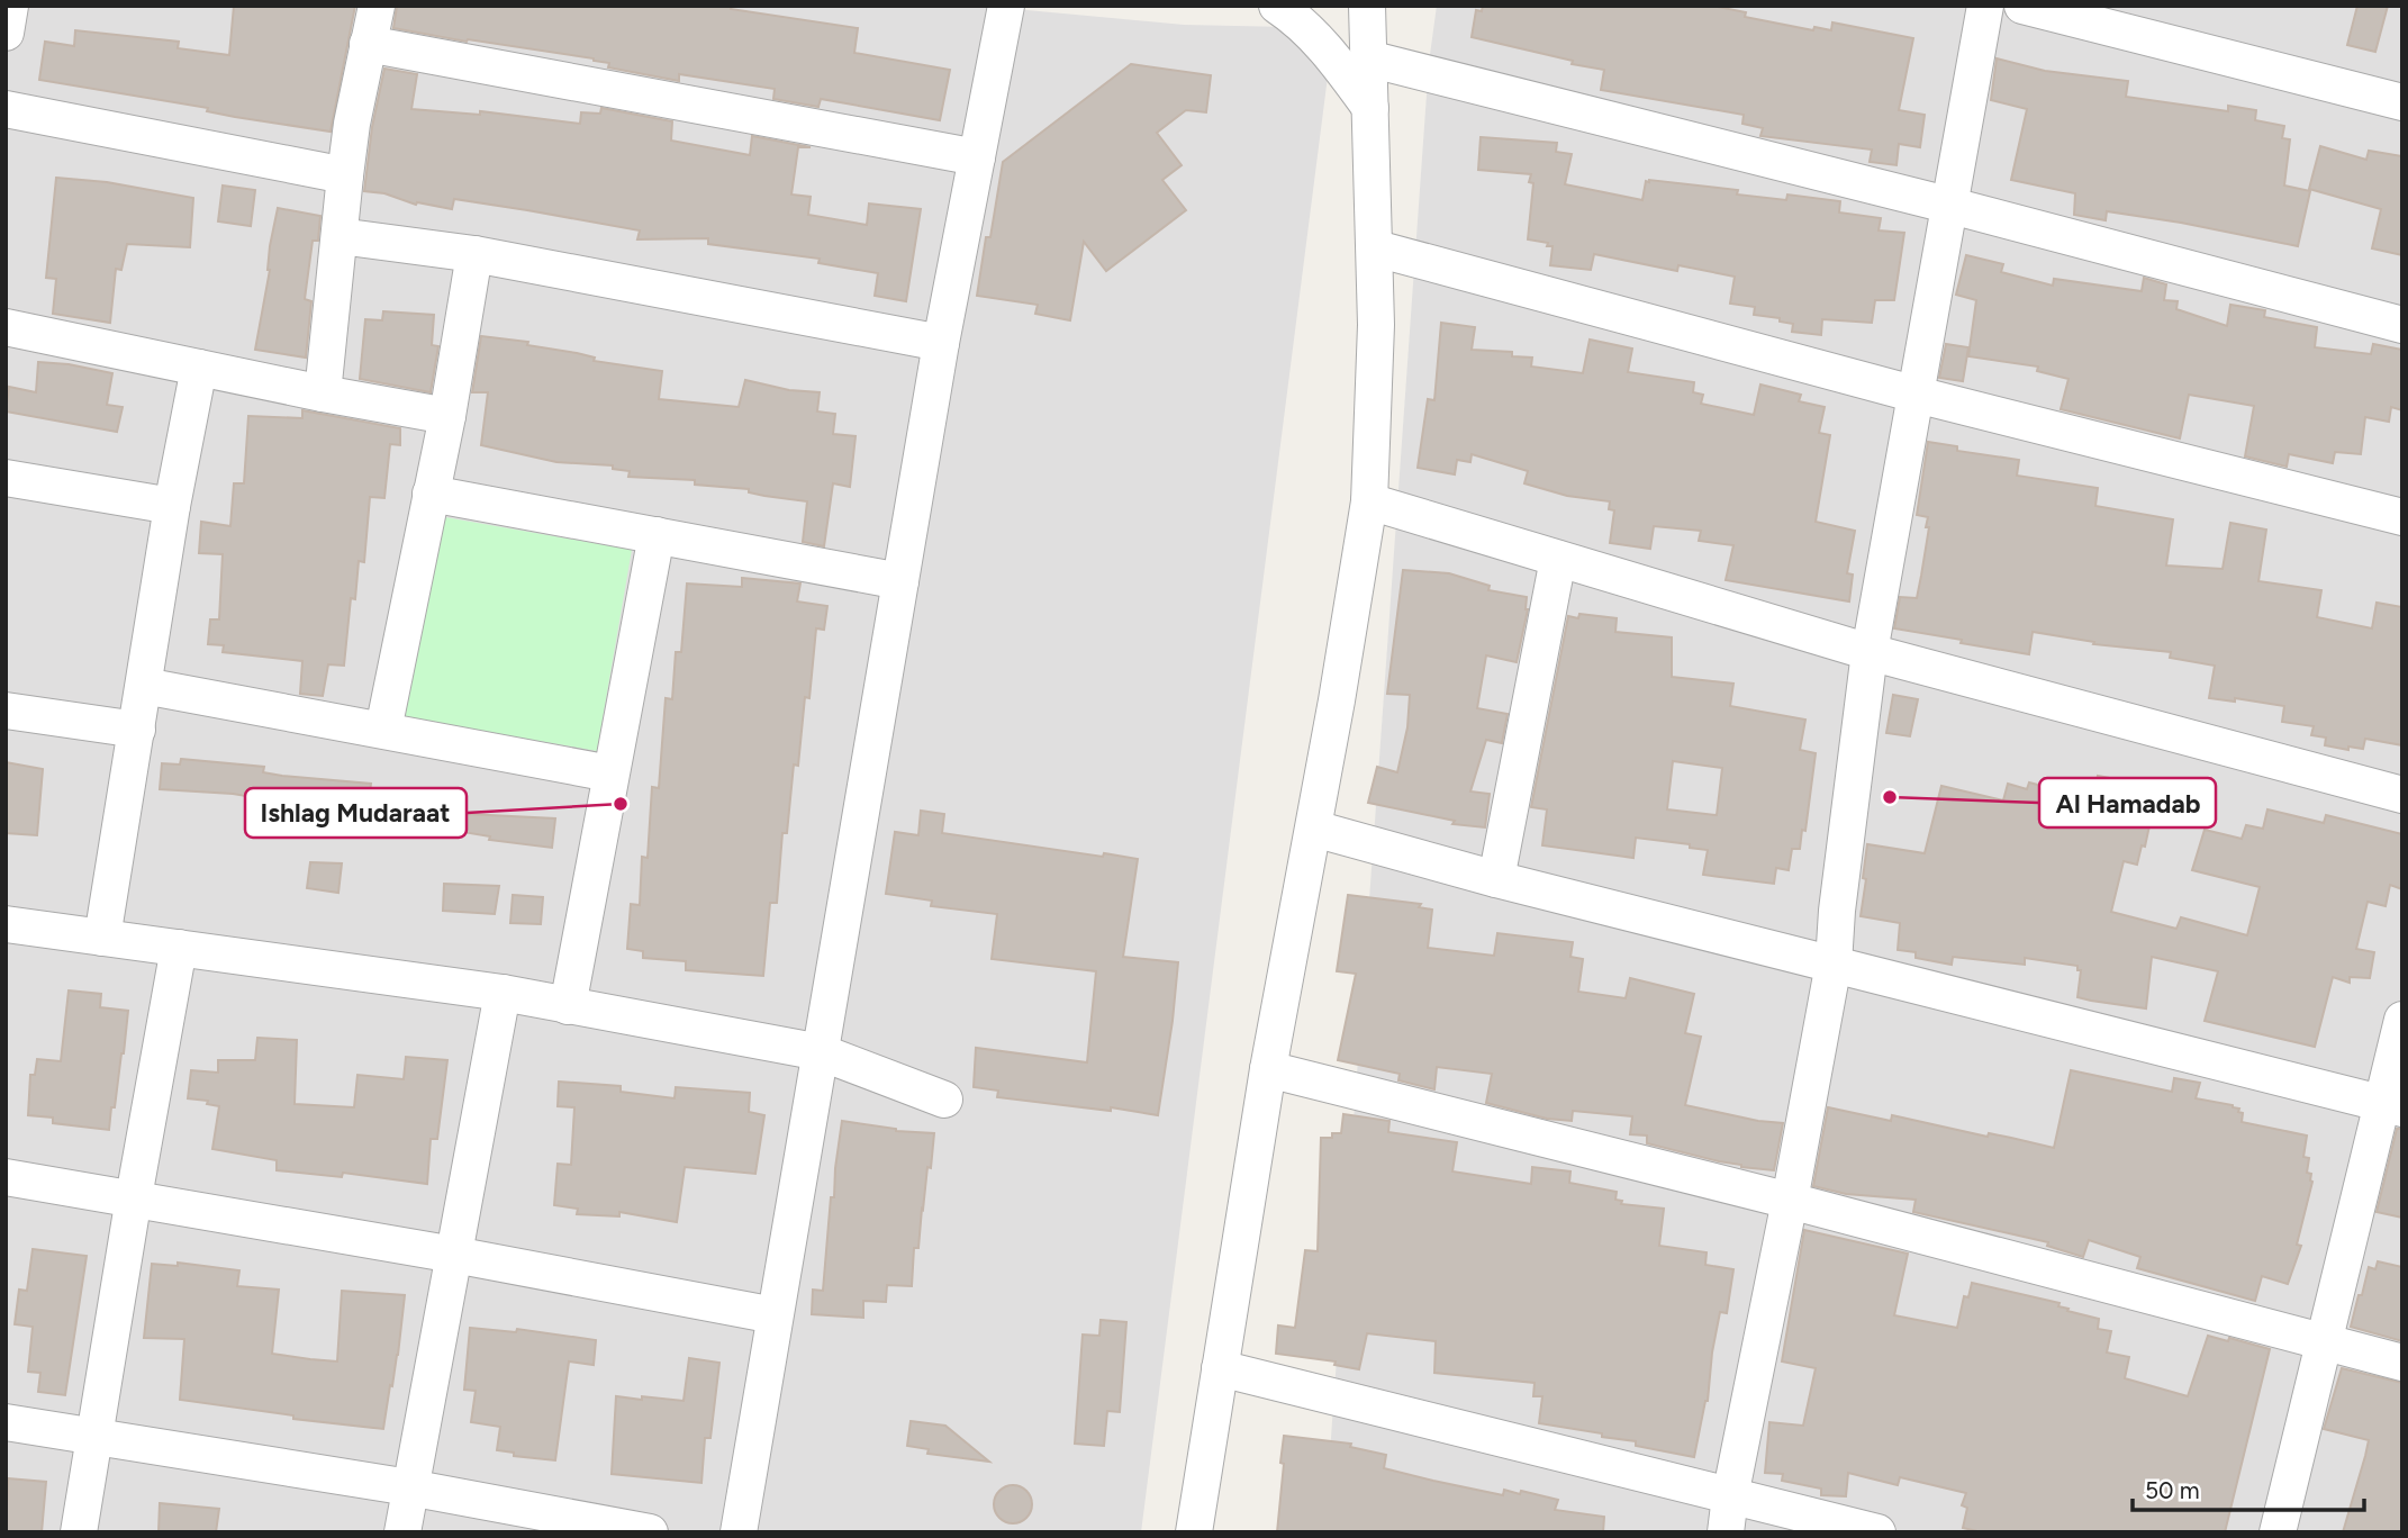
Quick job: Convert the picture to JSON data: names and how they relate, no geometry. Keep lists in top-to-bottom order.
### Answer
{
  "places": ["Al Hamadab", "Ishlag Mudaraat"],
  "scale_bar": "50 m"
}
